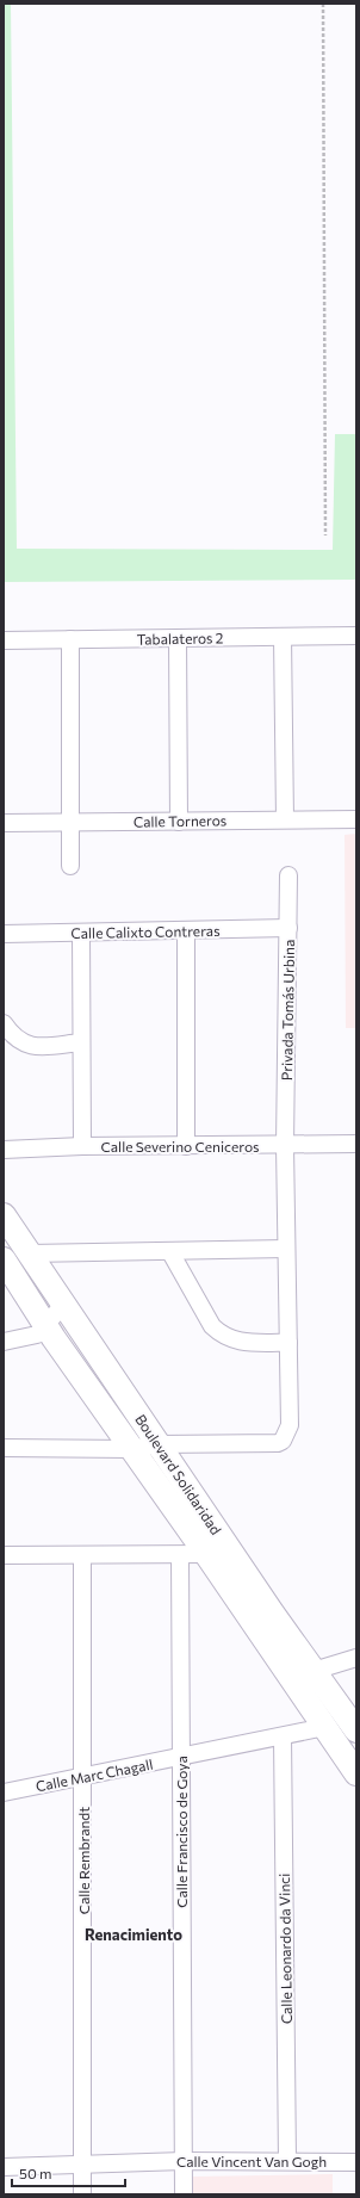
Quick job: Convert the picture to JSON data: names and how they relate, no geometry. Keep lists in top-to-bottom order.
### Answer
{
  "streets": {
    "main road": ["Boulevard Solidaridad"],
    "street": [
      "Tabalateros 2",
      "Calle Torneros",
      "Calle Calixto Contreras",
      "Privada Tomás Urbina",
      "Calle Severino Ceniceros",
      "Calle Marc Chagall",
      "Calle Francisco de Goya",
      "Calle Rembrandt",
      "Calle Leonardo da Vinci",
      "Calle Vincent Van Gogh"
    ]
  },
  "crossings": [
    ["Calle Calixto Contreras", "Privada Tomás Urbina"],
    ["Privada Tomás Urbina", "Calle Severino Ceniceros"],
    ["Boulevard Solidaridad", "Calle Marc Chagall"],
    ["Calle Marc Chagall", "Calle Francisco de Goya"],
    ["Calle Marc Chagall", "Calle Rembrandt"],
    ["Calle Marc Chagall", "Calle Leonardo da Vinci"],
    ["Calle Francisco de Goya", "Calle Vincent Van Gogh"],
    ["Calle Rembrandt", "Calle Vincent Van Gogh"],
    ["Calle Leonardo da Vinci", "Calle Vincent Van Gogh"]
  ],
  "districts": ["Renacimiento"],
  "scale_bar": "50 m"
}
